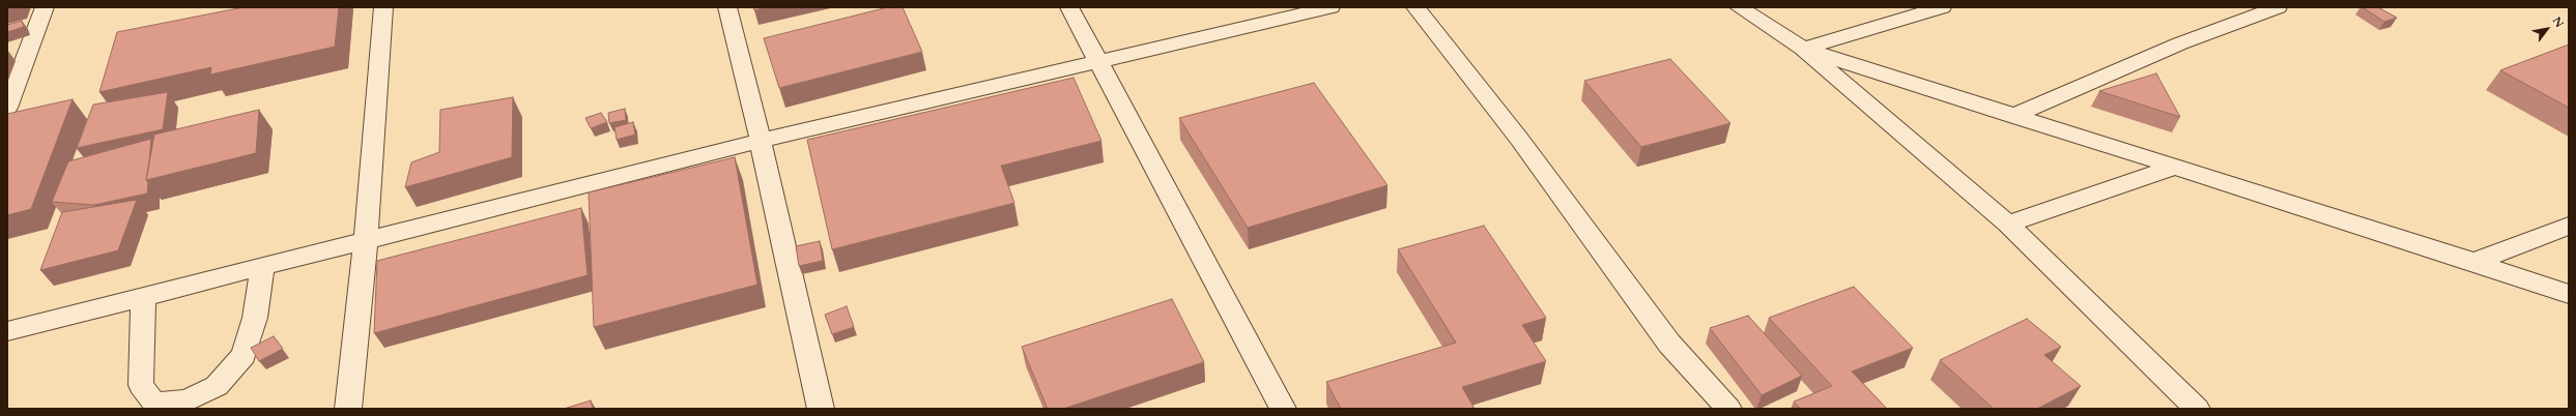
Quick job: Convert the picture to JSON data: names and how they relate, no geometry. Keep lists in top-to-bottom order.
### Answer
{
  "north": "top right"
}
